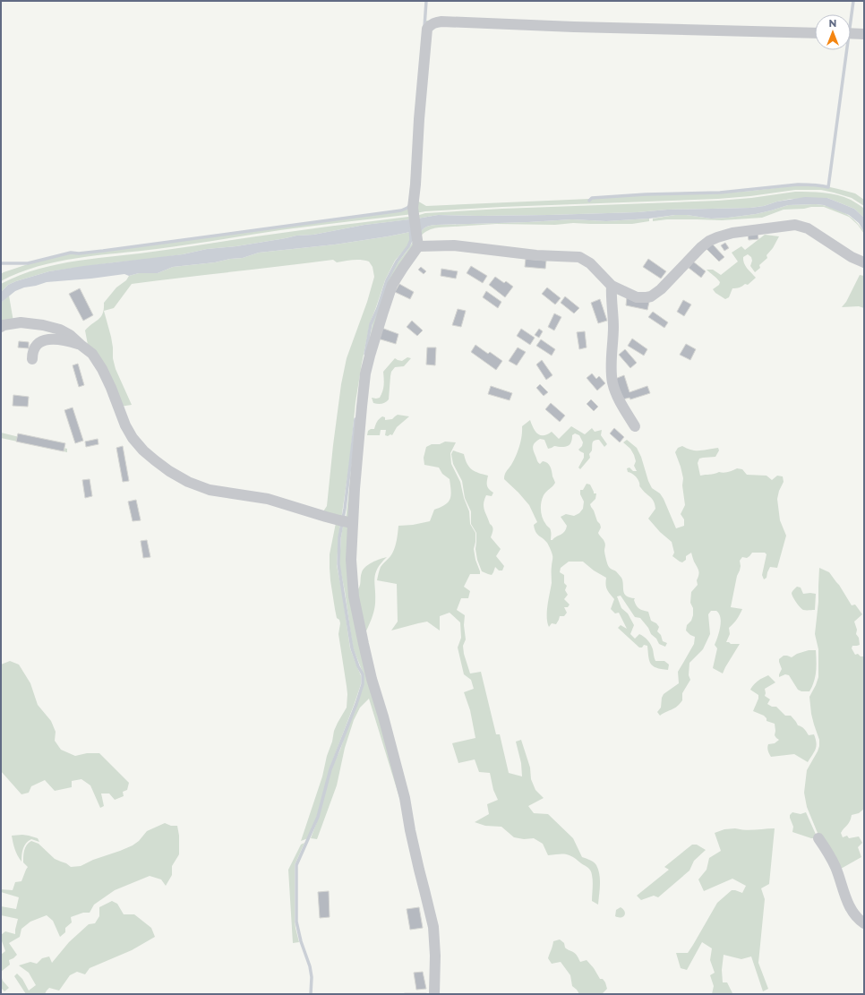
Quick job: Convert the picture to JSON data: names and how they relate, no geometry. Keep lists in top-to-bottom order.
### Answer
{
  "north": "top"
}
